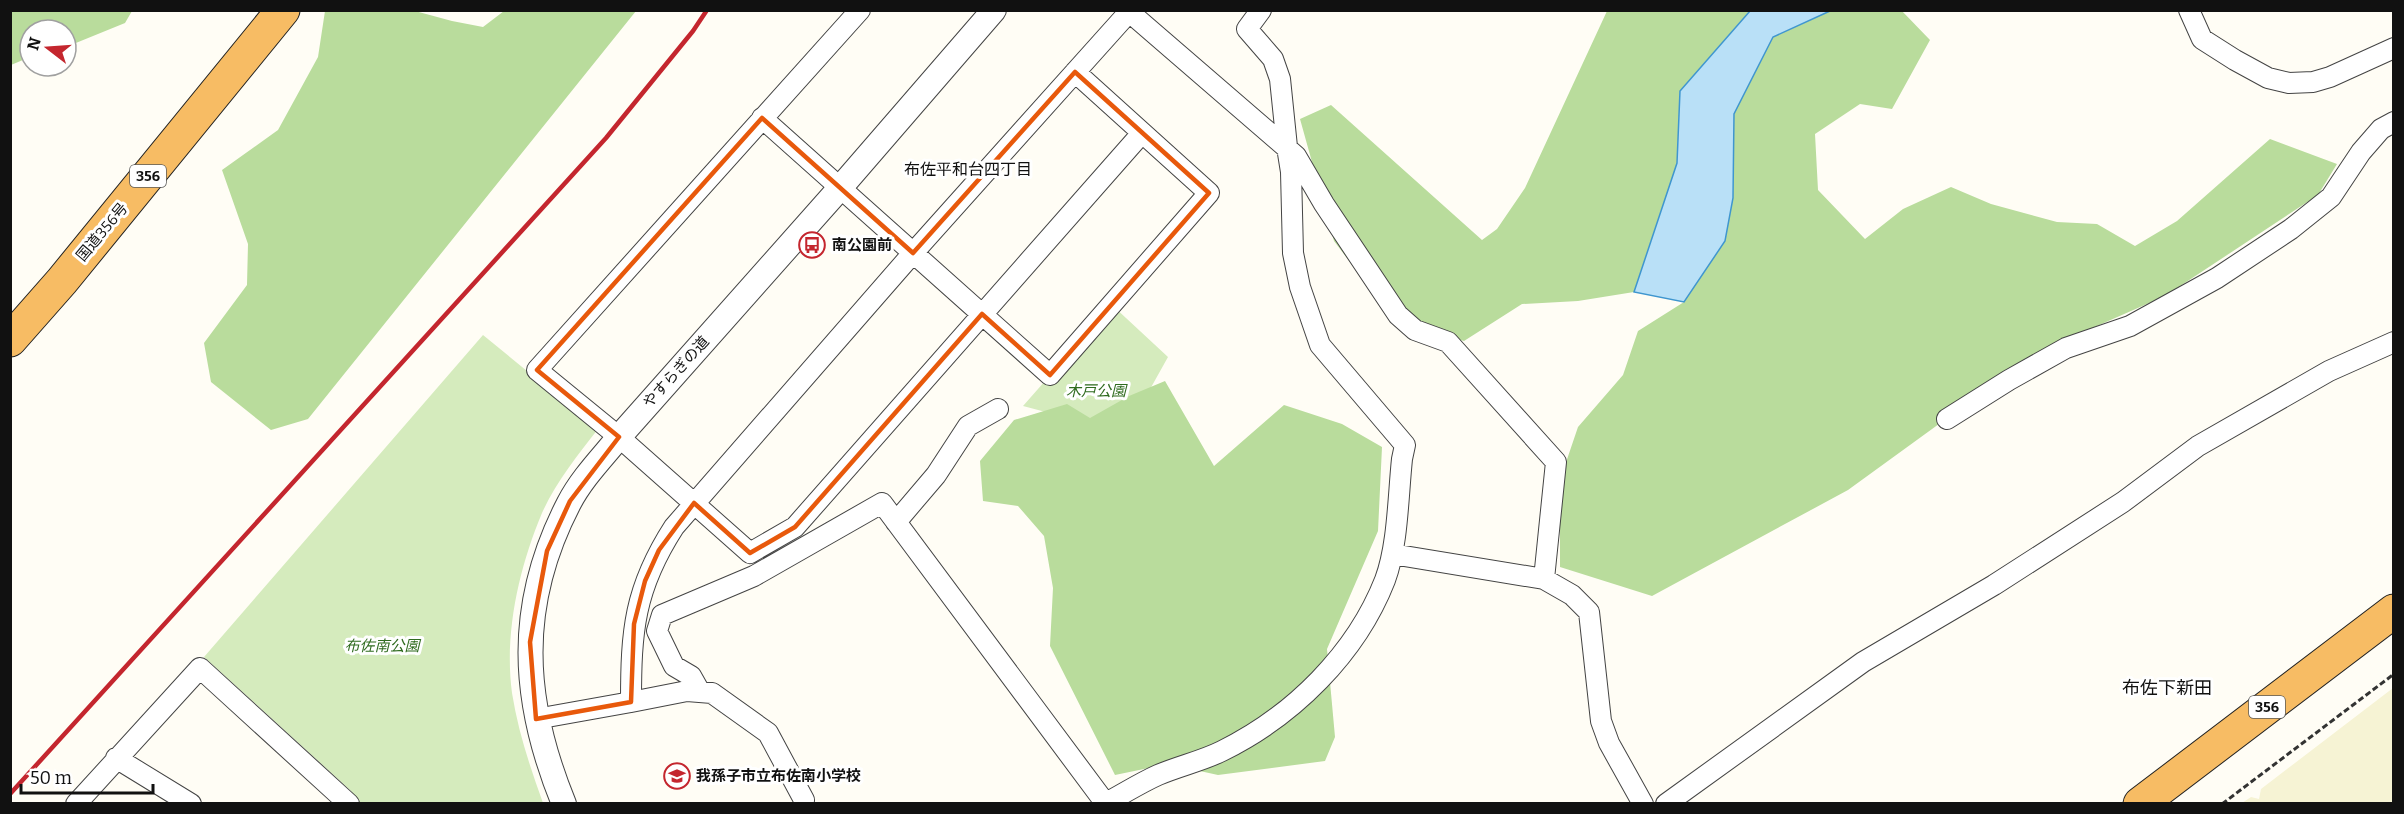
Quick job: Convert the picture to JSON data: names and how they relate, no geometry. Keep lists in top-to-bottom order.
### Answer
{
  "streets": {
    "highway": ["356", "国道356号"],
    "street": ["やすらぎの道"]
  },
  "districts": ["布佐平和台四丁目", "布佐下新田"],
  "parks": ["木戸公園", "布佐南公園"],
  "places": {
    "bus stop": ["南公園前"],
    "school or university": ["我孫子市立布佐南小学校"]
  },
  "scale_bar": "50 m",
  "north": "left"
}
